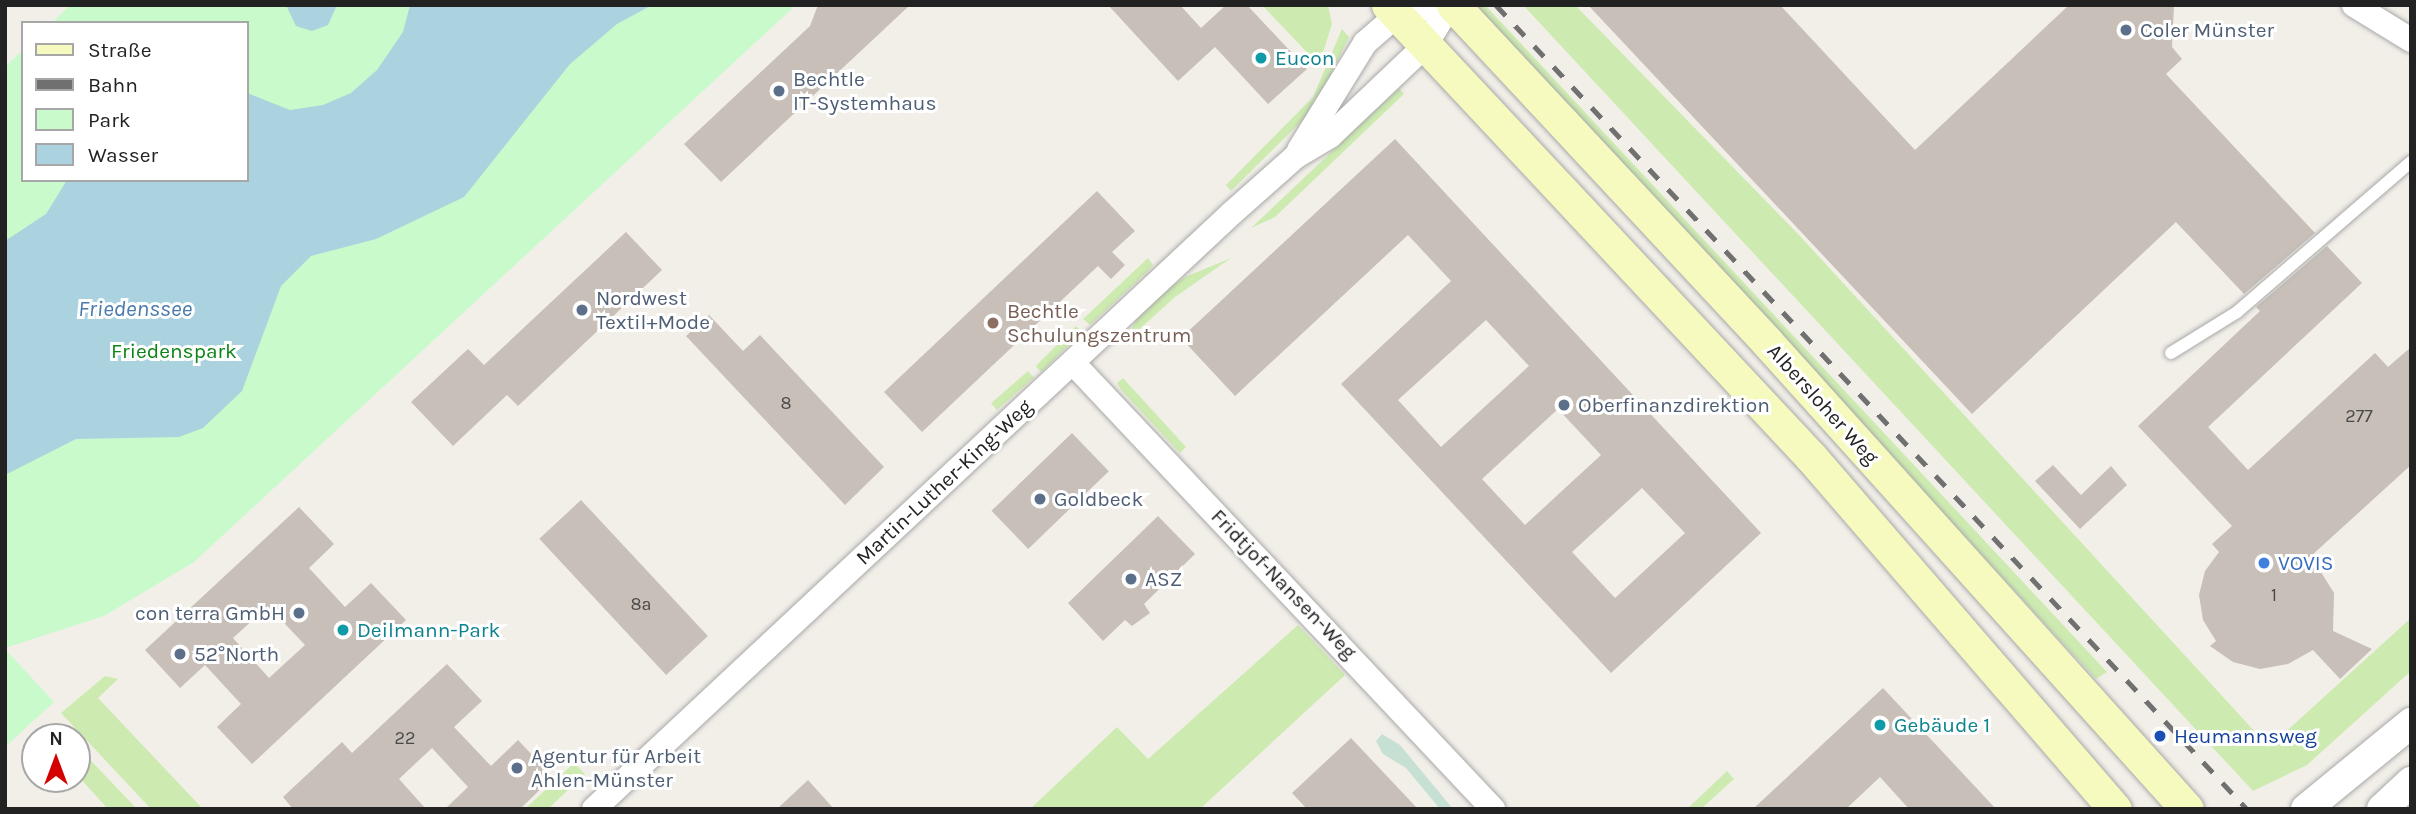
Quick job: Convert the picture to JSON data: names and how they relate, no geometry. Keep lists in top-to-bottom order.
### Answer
{
  "streets": {
    "main road": ["Albersloher Weg"],
    "street": ["Martin-Luther-King-Weg", "Fridtjof-Nansen-Weg"]
  },
  "crossings": [
    ["Albersloher Weg", "Martin-Luther-King-Weg"],
    ["Martin-Luther-King-Weg", "Fridtjof-Nansen-Weg"]
  ],
  "water": ["Friedenssee"],
  "parks": ["Friedenspark"],
  "places": [
    "Coler Münster",
    "Eucon",
    "Bechtle IT-Systemhaus",
    "Nordwest Textil+Mode",
    "Bechtle Schulungszentrum",
    "Oberfinanzdirektion",
    "Goldbeck",
    "VOVIS",
    "ASZ",
    "con terra GmbH",
    "Deilmann-Park",
    "52°North",
    "Gebäude 1",
    "Heumannsweg",
    "Agentur für Arbeit Ahlen-Münster"
  ],
  "house_numbers": [
    "8",
    "277",
    "1",
    "8a",
    "22"
  ],
  "legend": [
    "Straße",
    "Bahn",
    "Park",
    "Wasser"
  ],
  "north": "top"
}
